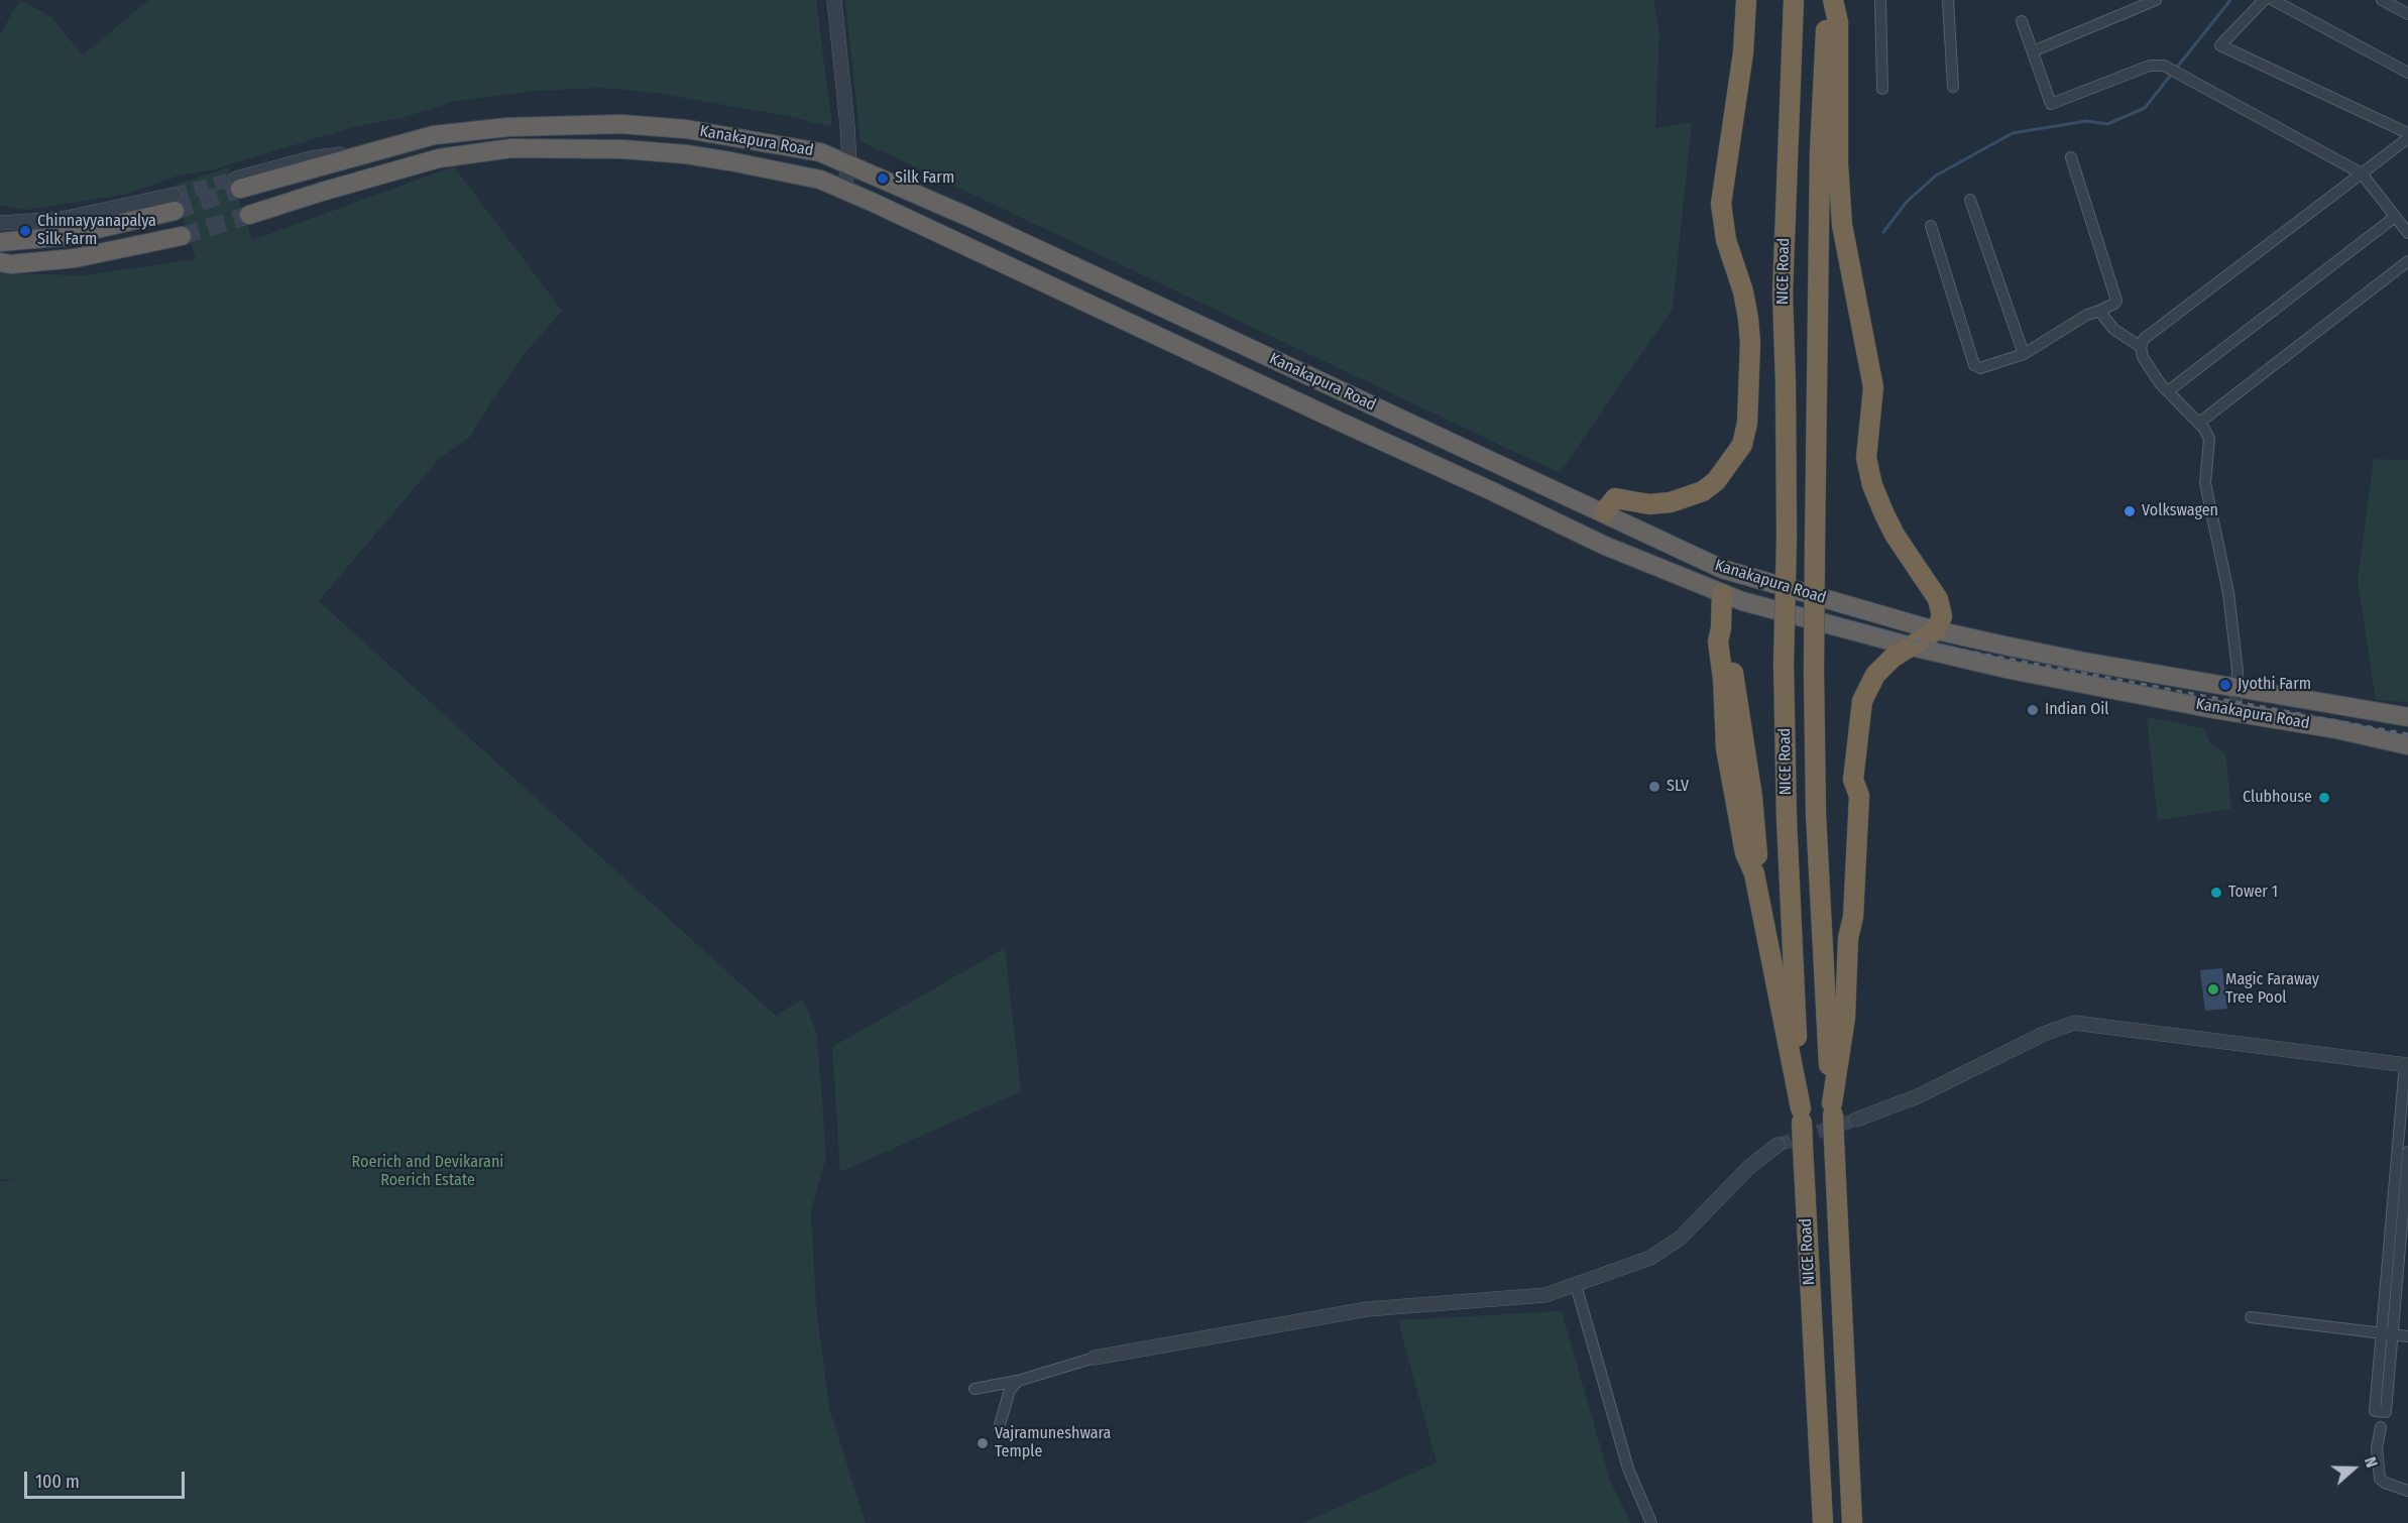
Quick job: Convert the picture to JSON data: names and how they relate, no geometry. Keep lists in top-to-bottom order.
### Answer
{
  "streets": {
    "highway": ["Kanakapura Road", "NICE Road"]
  },
  "parks": ["Roerich and Devikarani Roerich Estate"],
  "places": [
    "Silk Farm",
    "Chinnayyanapalya Silk Farm",
    "Volkswagen",
    "Jyothi Farm",
    "Indian Oil",
    "SLV",
    "Clubhouse",
    "Tower 1",
    "Magic Faraway Tree Pool",
    "Vajramuneshwara Temple"
  ],
  "scale_bar": "100 m",
  "north": "right"
}
